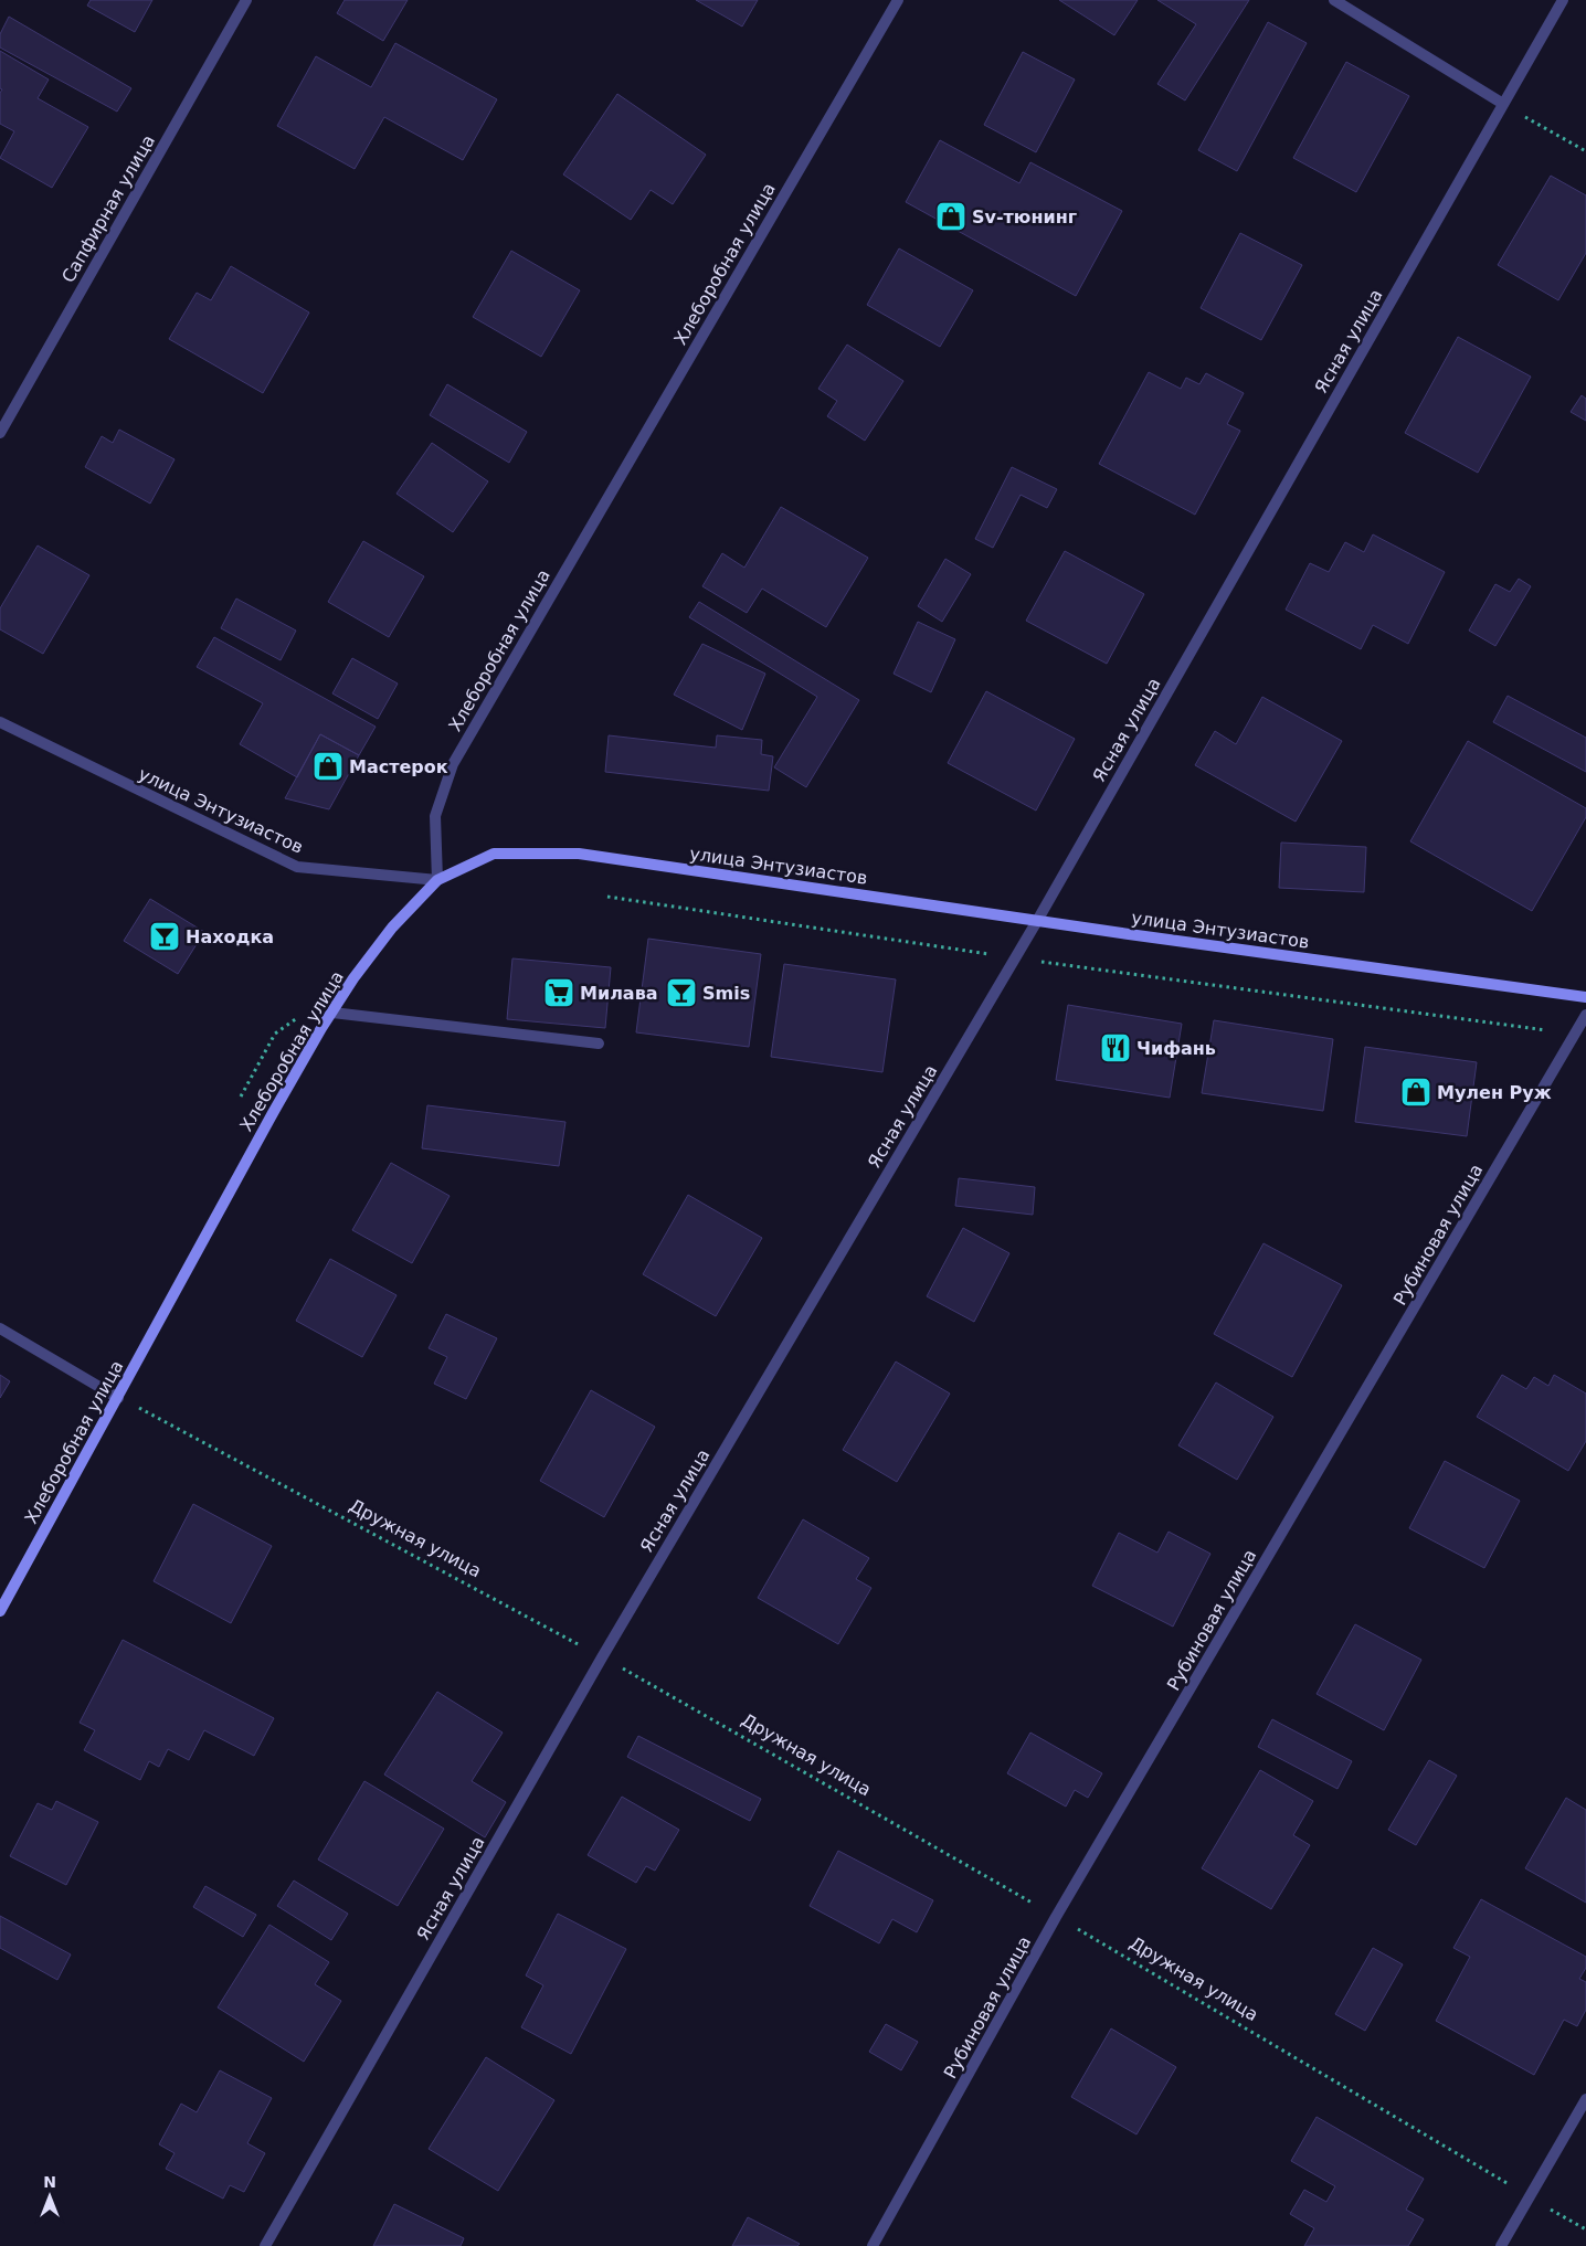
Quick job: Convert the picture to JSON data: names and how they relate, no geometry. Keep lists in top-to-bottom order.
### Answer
{
  "streets": {
    "street": [
      "Сапфирная улица",
      "Хлеборобная улица",
      "Ясная улица",
      "улица Энтузиастов",
      "Рубиновая улица"
    ],
    "path": ["Дружная улица"]
  },
  "crossings": [
    ["Хлеборобная улица", "улица Энтузиастов"],
    ["Хлеборобная улица", "Дружная улица"],
    ["Ясная улица", "улица Энтузиастов"],
    ["Ясная улица", "Дружная улица"],
    ["Рубиновая улица", "Дружная улица"]
  ],
  "places": {
    "shop": ["Sv-тюнинг", "Мастерок", "Мулен Руж"],
    "bar": ["Находка", "Smis"],
    "supermarket": ["Милава"],
    "restaurant": ["Чифань"]
  },
  "north": "top"
}
